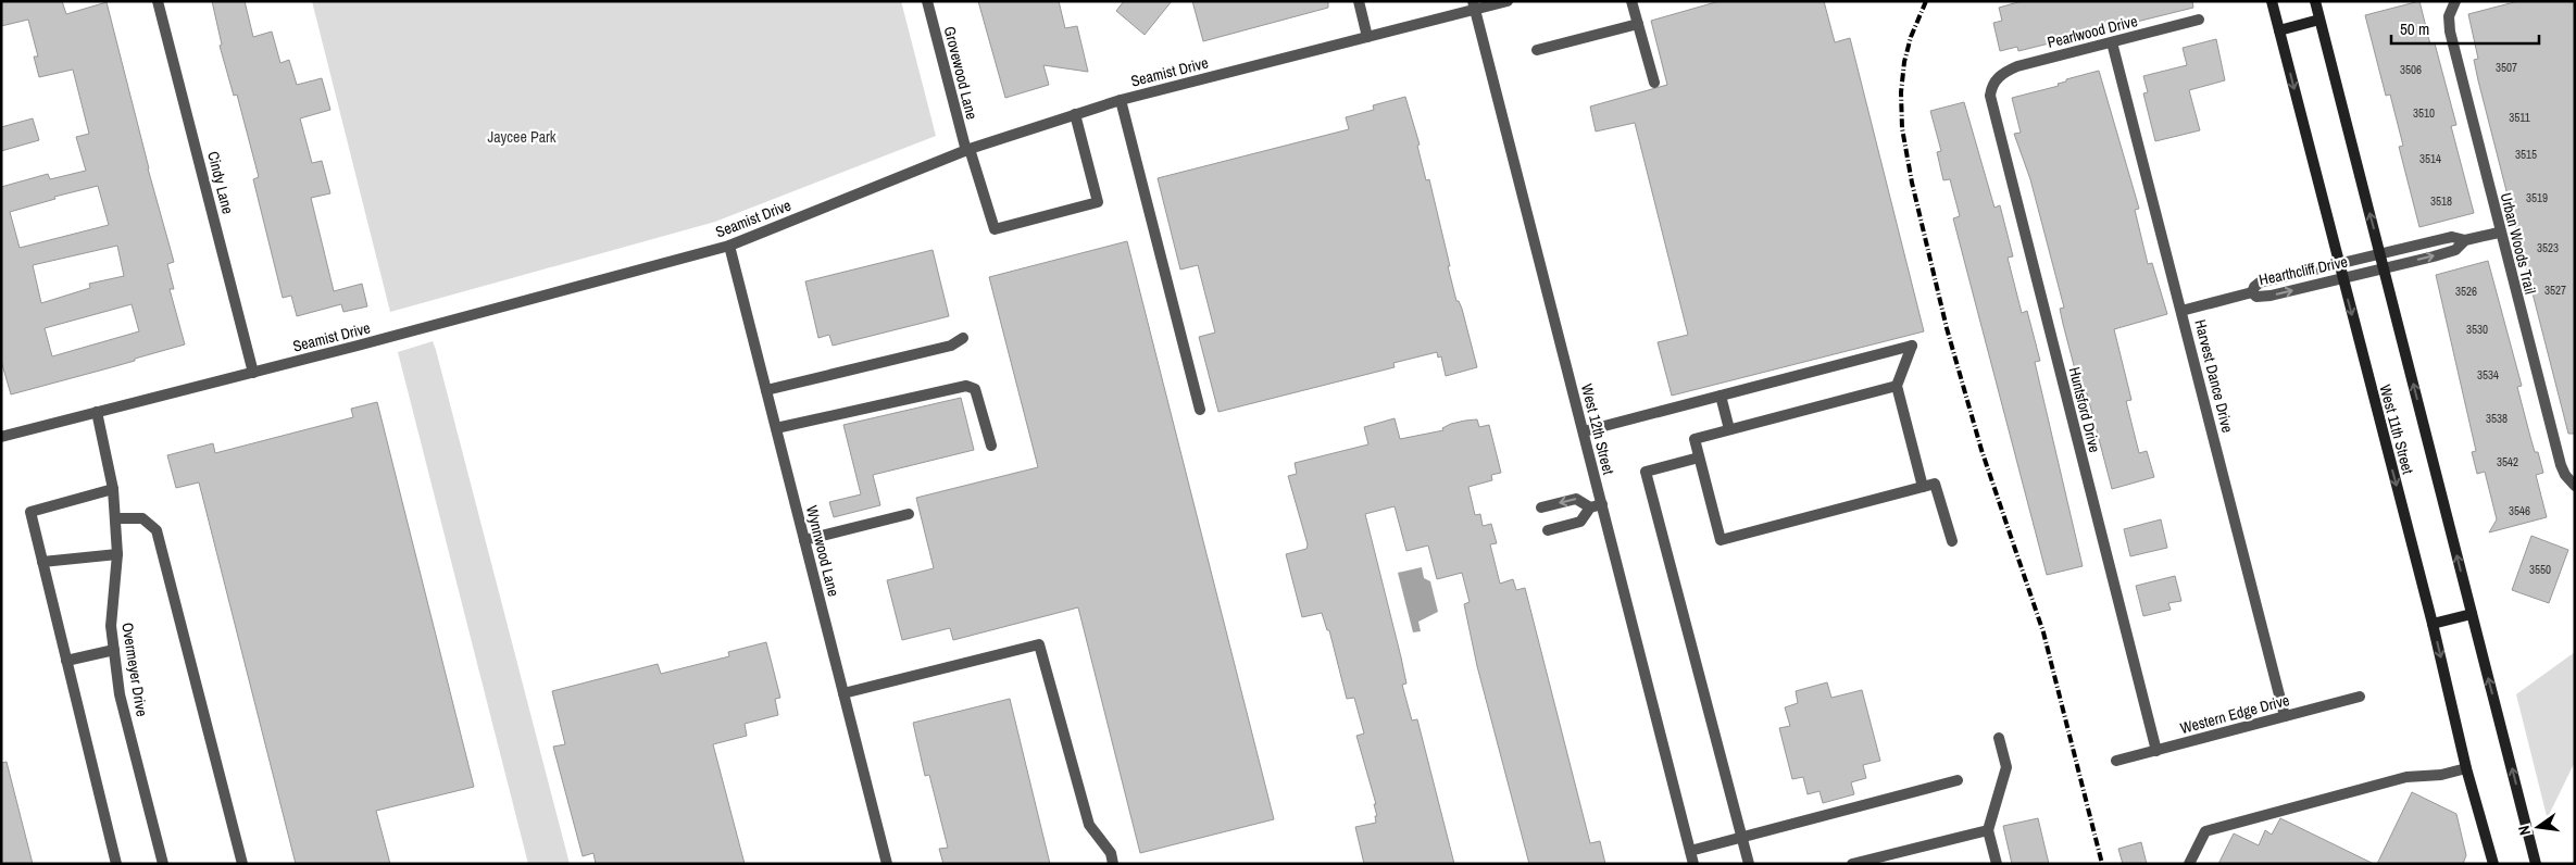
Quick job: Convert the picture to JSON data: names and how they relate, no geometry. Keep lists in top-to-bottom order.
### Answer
{
  "streets": {
    "main road": ["West 11th Street"],
    "street": [
      "Pearlwood Drive",
      "Seamist Drive",
      "Grovewood Lane",
      "Cindy Lane",
      "Urban Woods Trail",
      "Hearthcliff Drive",
      "Harvest Dance Drive",
      "Huntsford Drive",
      "West 12th Street",
      "Wynnwood Lane",
      "Overmeyer Drive",
      "Western Edge Drive"
    ]
  },
  "crossings": [
    ["Pearlwood Drive", "Harvest Dance Drive"],
    ["Pearlwood Drive", "Huntsford Drive"],
    ["Seamist Drive", "Grovewood Lane"],
    ["Seamist Drive", "Cindy Lane"],
    ["Seamist Drive", "West 12th Street"],
    ["Seamist Drive", "Wynnwood Lane"],
    ["Seamist Drive", "Overmeyer Drive"],
    ["Hearthcliff Drive", "Harvest Dance Drive"],
    ["Hearthcliff Drive", "West 11th Street"],
    ["Harvest Dance Drive", "Western Edge Drive"],
    ["Huntsford Drive", "Western Edge Drive"]
  ],
  "parks": ["Jaycee Park"],
  "house_numbers": [
    "3507",
    "3506",
    "3510",
    "3511",
    "3515",
    "3514",
    "3519",
    "3518",
    "3523",
    "3527",
    "3526",
    "3530",
    "3534",
    "3538",
    "3542",
    "3546",
    "3550"
  ],
  "scale_bar": "50 m",
  "north": "left"
}
